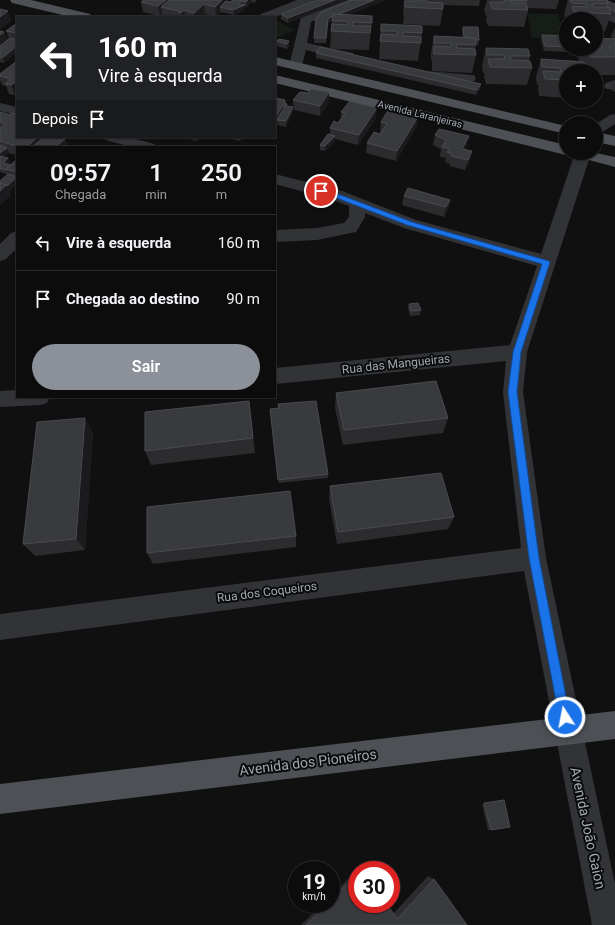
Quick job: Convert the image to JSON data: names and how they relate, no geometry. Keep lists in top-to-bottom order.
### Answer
{
  "streets": {
    "main road": ["Avenida Laranjeiras", "Avenida dos Pioneiros"],
    "street": ["Rua das Mangueiras", "Rua dos Coqueiros", "Avenida João Gaion"]
  },
  "crossings": [
    ["Avenida dos Pioneiros", "Avenida João Gaion"]
  ],
  "page": {
    "map_buttons": ["+", "−"],
    "turn": ["160 m", "Vire à esquerda"],
    "then": "Depois",
    "eta": [
      "09:57",
      "Chegada",
      "1",
      "min",
      "250",
      "m"
    ],
    "list": [
      {
        "name": "Vire à esquerda",
        "value": "160 m"
      },
      {
        "name": "Chegada ao destino",
        "value": "90 m"
      }
    ],
    "buttons": "Sair",
    "speed": "19 km/h",
    "limit": "30"
  }
}
